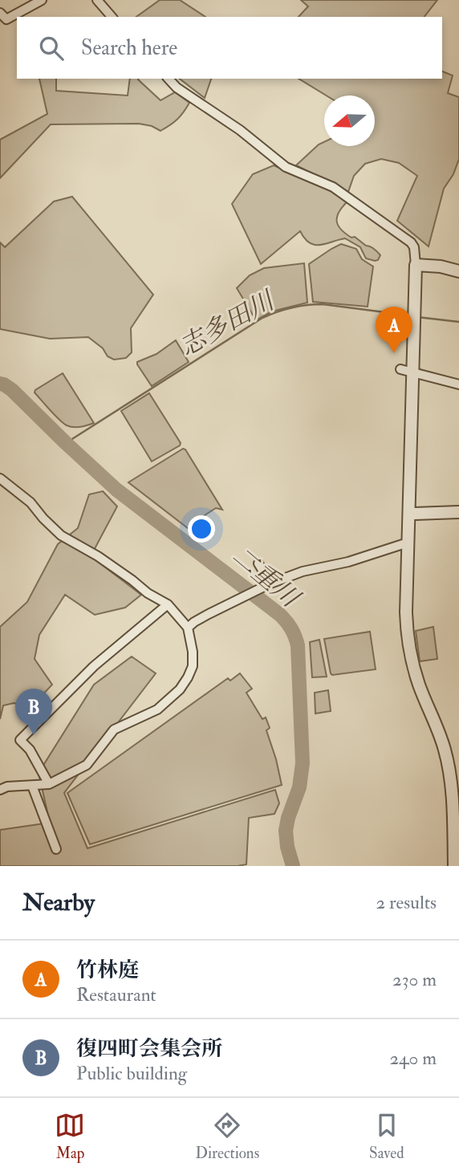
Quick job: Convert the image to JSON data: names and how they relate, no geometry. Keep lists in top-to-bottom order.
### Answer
{
  "water": ["志多田川", "二重川"],
  "north": "left",
  "page": {
    "search": "Search here",
    "pins": ["A", "B"],
    "heading": ["Nearby", "2 results"],
    "list": [
      {
        "mark": "A",
        "name": "竹林庭",
        "note": "Restaurant",
        "value": "230 m"
      },
      {
        "mark": "B",
        "name": "復四町会集会所",
        "note": "Public building",
        "value": "240 m"
      }
    ],
    "nav": ["Map", "Directions", "Saved"]
  }
}
